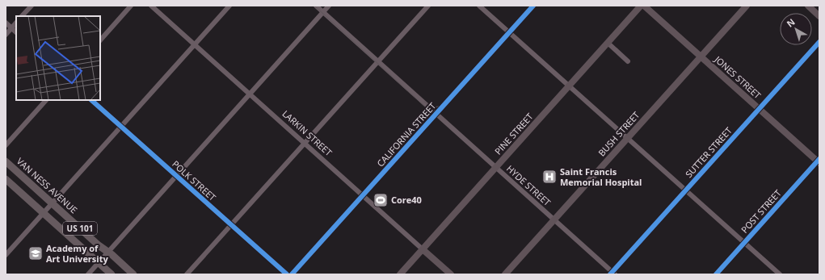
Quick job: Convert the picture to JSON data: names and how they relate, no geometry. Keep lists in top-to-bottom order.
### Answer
{
  "streets": {
    "highway": ["VAN NESS AVENUE", "US 101"],
    "main road": [
      "JONES STREET",
      "LARKIN STREET",
      "PINE STREET",
      "BUSH STREET"
    ],
    "street": [
      "CALIFORNIA STREET",
      "SUTTER STREET",
      "POLK STREET",
      "HYDE STREET",
      "POST STREET"
    ]
  },
  "crossings": [
    ["JONES STREET", "BUSH STREET"],
    ["JONES STREET", "SUTTER STREET"],
    ["JONES STREET", "POST STREET"],
    ["LARKIN STREET", "PINE STREET"],
    ["LARKIN STREET", "CALIFORNIA STREET"],
    ["PINE STREET", "HYDE STREET"],
    ["BUSH STREET", "HYDE STREET"],
    ["CALIFORNIA STREET", "HYDE STREET"],
    ["SUTTER STREET", "HYDE STREET"]
  ],
  "places": {
    "hospital": ["Saint Francis Memorial Hospital"],
    "sports": ["Core40"],
    "school or university": ["Academy of Art University"]
  },
  "north": "top left"
}
